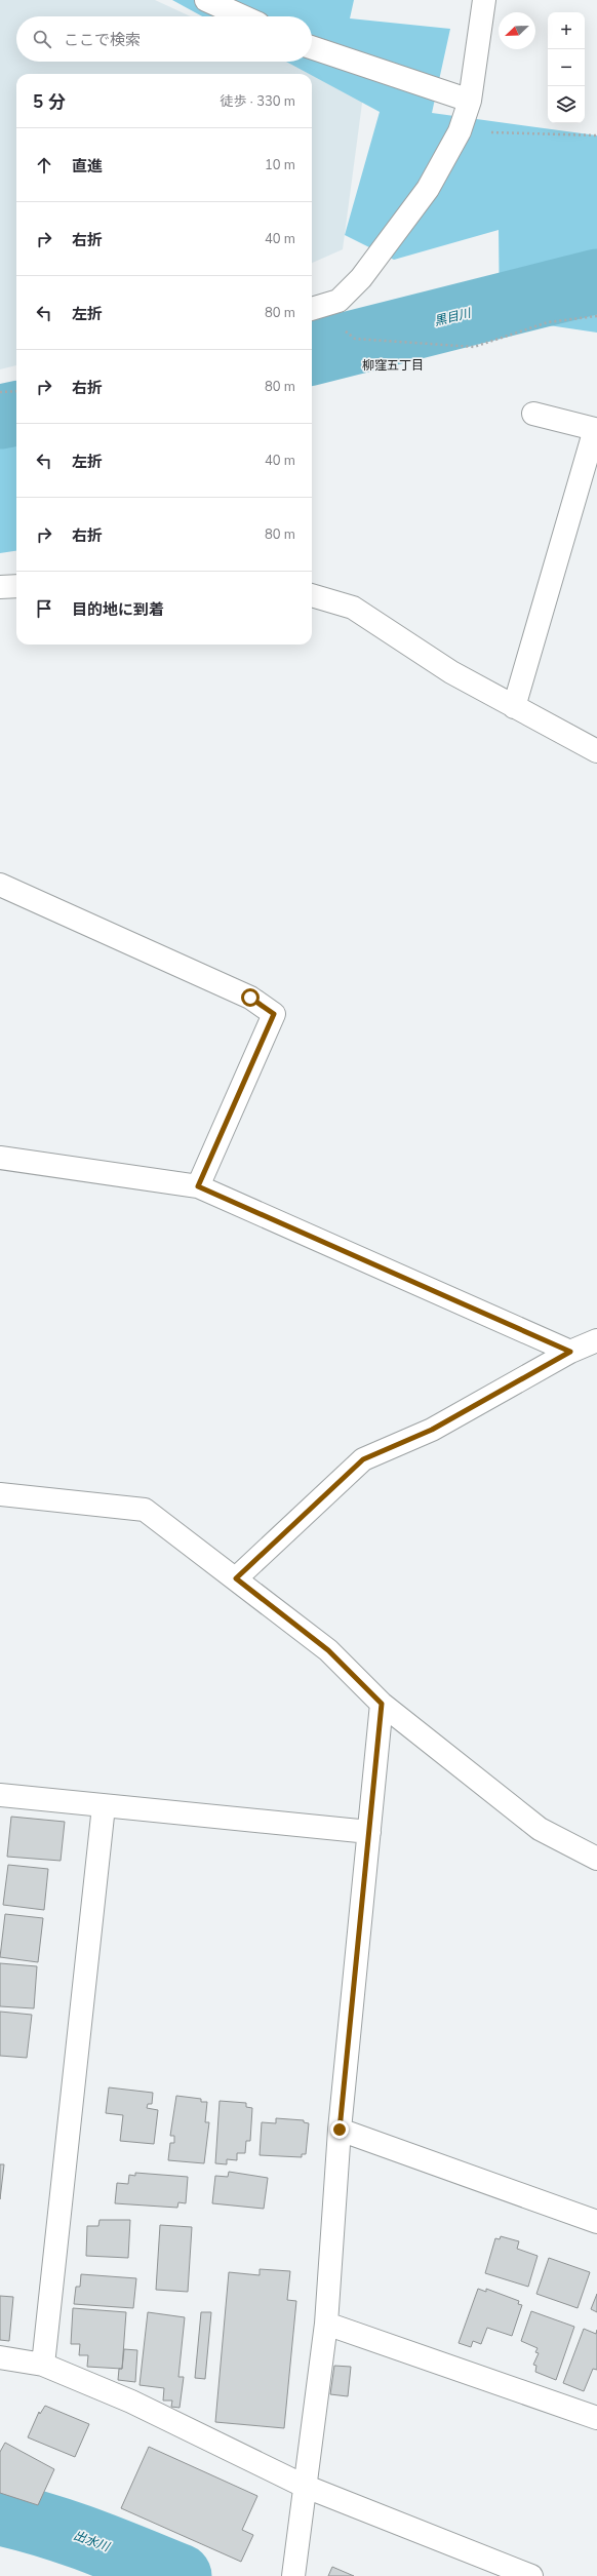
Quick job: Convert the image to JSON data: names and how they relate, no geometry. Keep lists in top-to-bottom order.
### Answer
{
  "districts": ["柳窪五丁目"],
  "water": ["黒目川", "出水川"],
  "north": "bottom left",
  "page": {
    "map_buttons": ["+", "−"],
    "search": "ここで検索",
    "heading": ["5 分", "徒歩 · 330 m"],
    "list": [
      ["直進", "10 m"],
      ["右折", "40 m"],
      ["左折", "80 m"],
      ["右折", "80 m"],
      ["左折", "40 m"],
      ["右折", "80 m"],
      "目的地に到着"
    ]
  }
}
